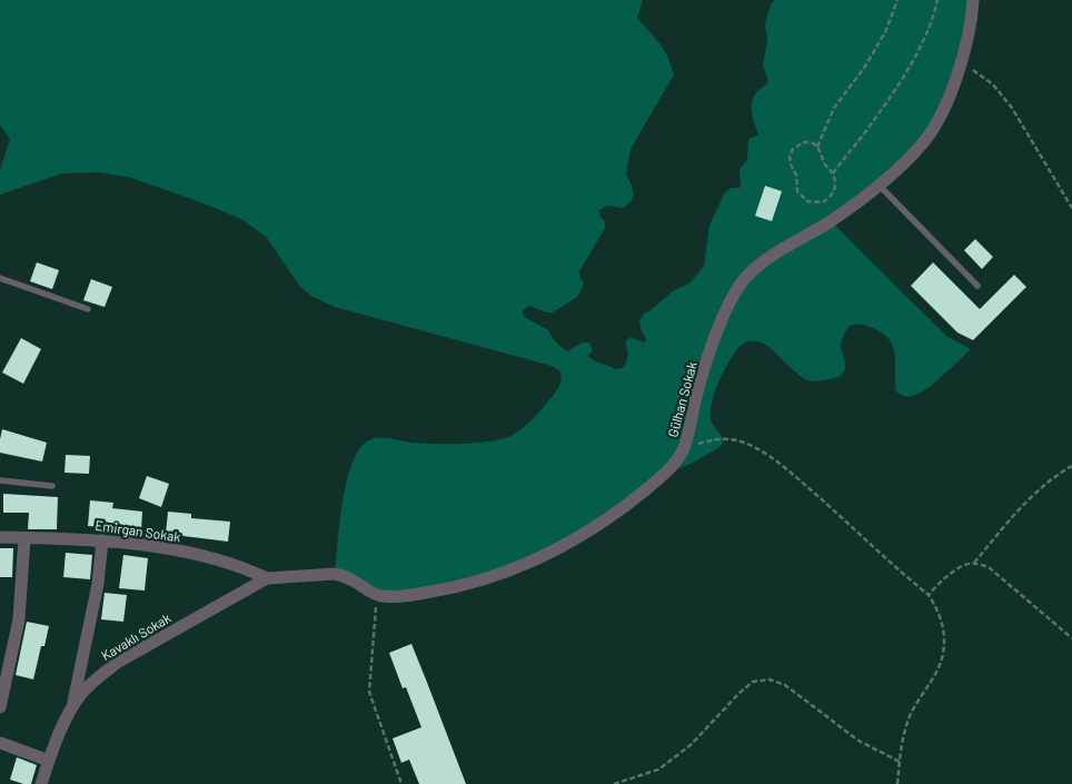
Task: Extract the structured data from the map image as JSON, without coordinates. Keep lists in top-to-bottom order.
{
  "streets": {
    "street": ["Gülhan Sokak", "Emirgan Sokak", "Kavaklı Sokak"]
  },
  "crossings": [
    ["Emirgan Sokak", "Kavaklı Sokak"]
  ]
}
